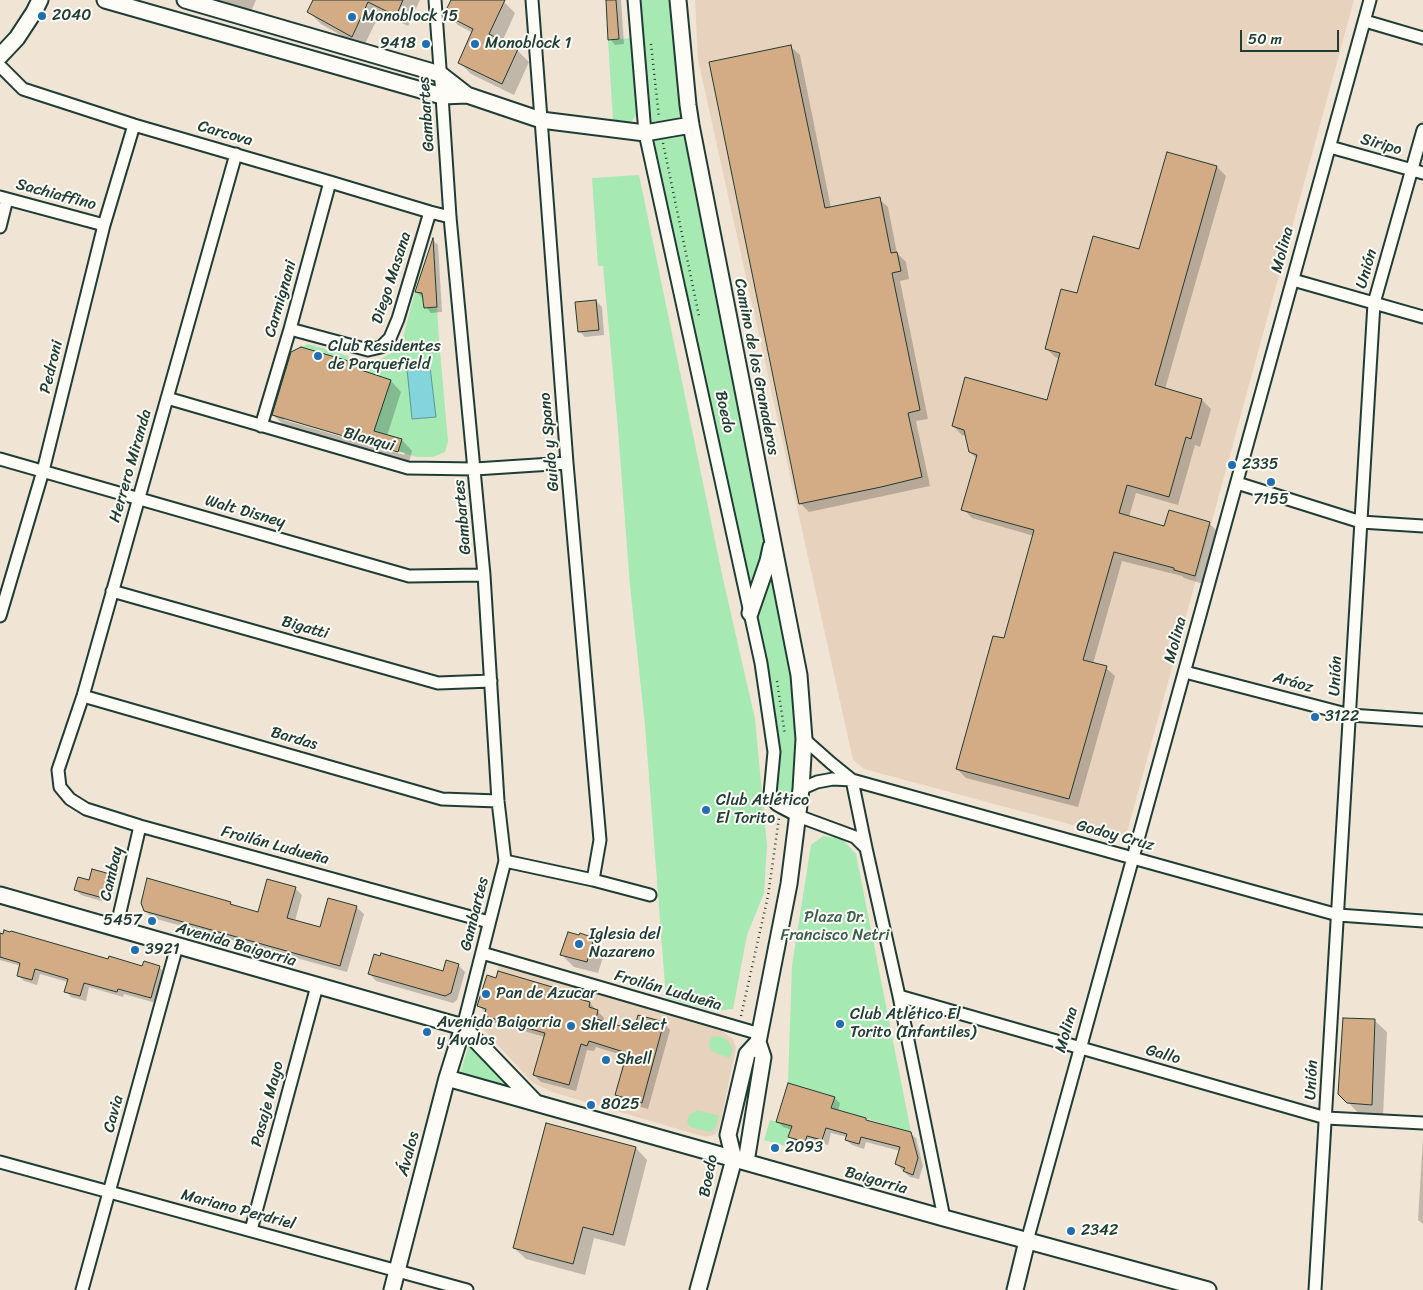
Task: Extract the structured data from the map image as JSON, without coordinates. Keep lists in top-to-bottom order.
{
  "streets": {
    "main road": [
      "Molina",
      "Camino de los Granaderos",
      "Boedo",
      "Avenida Baigorria",
      "Ávalos",
      "Baigorria"
    ],
    "street": [
      "Gambartes",
      "Carcova",
      "Siripo",
      "Sachiaffino",
      "Unión",
      "Diego Masana",
      "Carmignani",
      "Pedroni",
      "Blanqui",
      "Guido y Spano",
      "Herrero Miranda",
      "Walt Disney",
      "Bigatti",
      "Aráoz",
      "Bardas",
      "Godoy Cruz",
      "Froilán Ludueña",
      "Cambay",
      "Gallo",
      "Pasaje Mayo",
      "Cavia",
      "Mariano Perdriel"
    ]
  },
  "crossings": [
    ["Gambartes", "Carcova"],
    ["Gambartes", "Blanqui"],
    ["Gambartes", "Walt Disney"],
    ["Gambartes", "Bigatti"],
    ["Gambartes", "Bardas"],
    ["Gambartes", "Froilán Ludueña"],
    ["Gambartes", "Avenida Baigorria"],
    ["Gambartes", "Ávalos"],
    ["Carcova", "Diego Masana"],
    ["Carcova", "Carmignani"],
    ["Carcova", "Pedroni"],
    ["Carcova", "Herrero Miranda"],
    ["Siripo", "Molina"],
    ["Siripo", "Unión"],
    ["Sachiaffino", "Pedroni"],
    ["Molina", "Aráoz"],
    ["Molina", "Godoy Cruz"],
    ["Molina", "Gallo"],
    ["Molina", "Baigorria"],
    ["Unión", "Aráoz"],
    ["Unión", "Godoy Cruz"],
    ["Unión", "Gallo"],
    ["Diego Masana", "Carmignani"],
    ["Carmignani", "Blanqui"],
    ["Pedroni", "Walt Disney"],
    ["Camino de los Granaderos", "Boedo"],
    ["Camino de los Granaderos", "Godoy Cruz"],
    ["Boedo", "Godoy Cruz"],
    ["Boedo", "Froilán Ludueña"],
    ["Boedo", "Baigorria"],
    ["Blanqui", "Guido y Spano"],
    ["Blanqui", "Herrero Miranda"],
    ["Herrero Miranda", "Walt Disney"],
    ["Herrero Miranda", "Bigatti"],
    ["Herrero Miranda", "Bardas"],
    ["Herrero Miranda", "Froilán Ludueña"],
    ["Froilán Ludueña", "Cambay"],
    ["Cambay", "Avenida Baigorria"],
    ["Avenida Baigorria", "Pasaje Mayo"],
    ["Avenida Baigorria", "Cavia"],
    ["Avenida Baigorria", "Ávalos"],
    ["Pasaje Mayo", "Mariano Perdriel"],
    ["Cavia", "Mariano Perdriel"],
    ["Ávalos", "Baigorria"],
    ["Ávalos", "Mariano Perdriel"]
  ],
  "parks": ["Plaza Dr. Francisco Netri"],
  "places": [
    "2040",
    "Monoblock 15",
    "9418",
    "Monoblock 1",
    "Club Residentes de Parquefield",
    "2335",
    "7155",
    "3122",
    "Club Atlético El Torito",
    "5457",
    "Iglesia del Nazareno",
    "3921",
    "Pan de Azucar",
    "Club Atlético El Torito (Infantiles)",
    "Shell Select",
    "Avenida Baigorria y Ávalos",
    "Shell",
    "8025",
    "2093",
    "2342"
  ],
  "scale_bar": "50 m"
}
